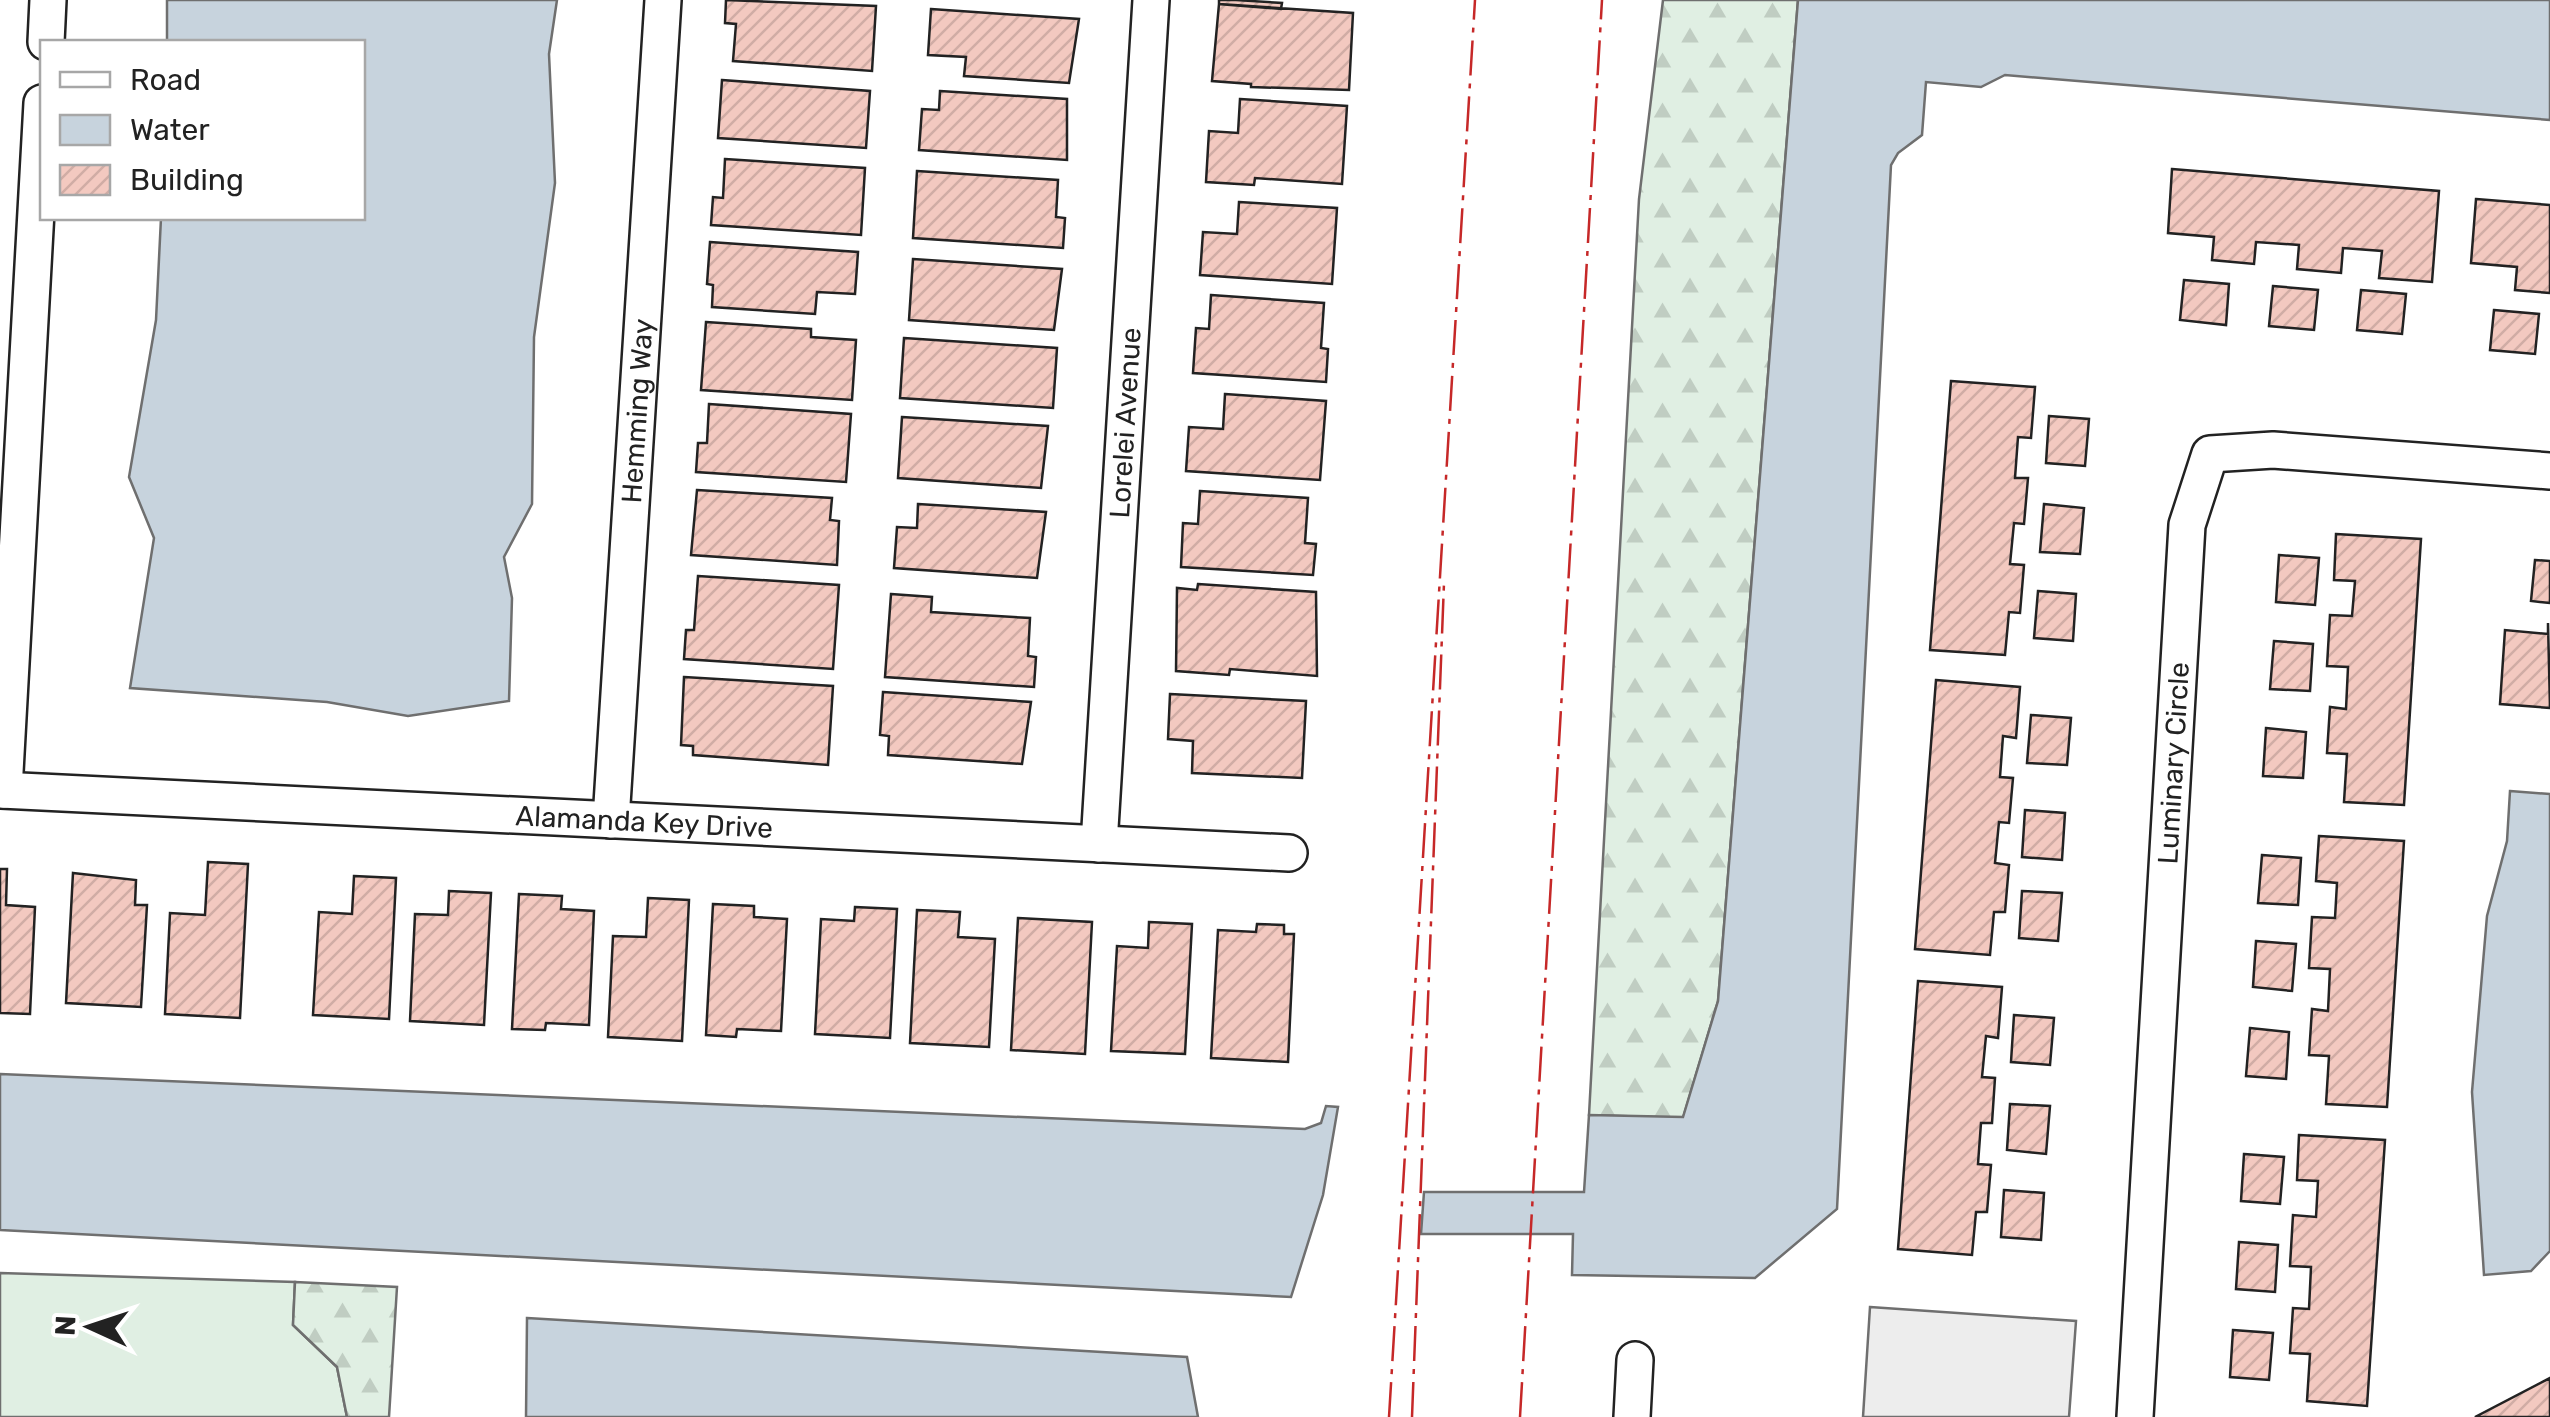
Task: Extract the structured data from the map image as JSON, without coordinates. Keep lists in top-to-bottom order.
{
  "streets": {
    "street": [
      "Hemming Way",
      "Lorelei Avenue",
      "Luminary Circle",
      "Alamanda Key Drive"
    ]
  },
  "crossings": [
    ["Hemming Way", "Alamanda Key Drive"],
    ["Lorelei Avenue", "Alamanda Key Drive"]
  ],
  "legend": ["Road", "Water", "Building"],
  "north": "left"
}
